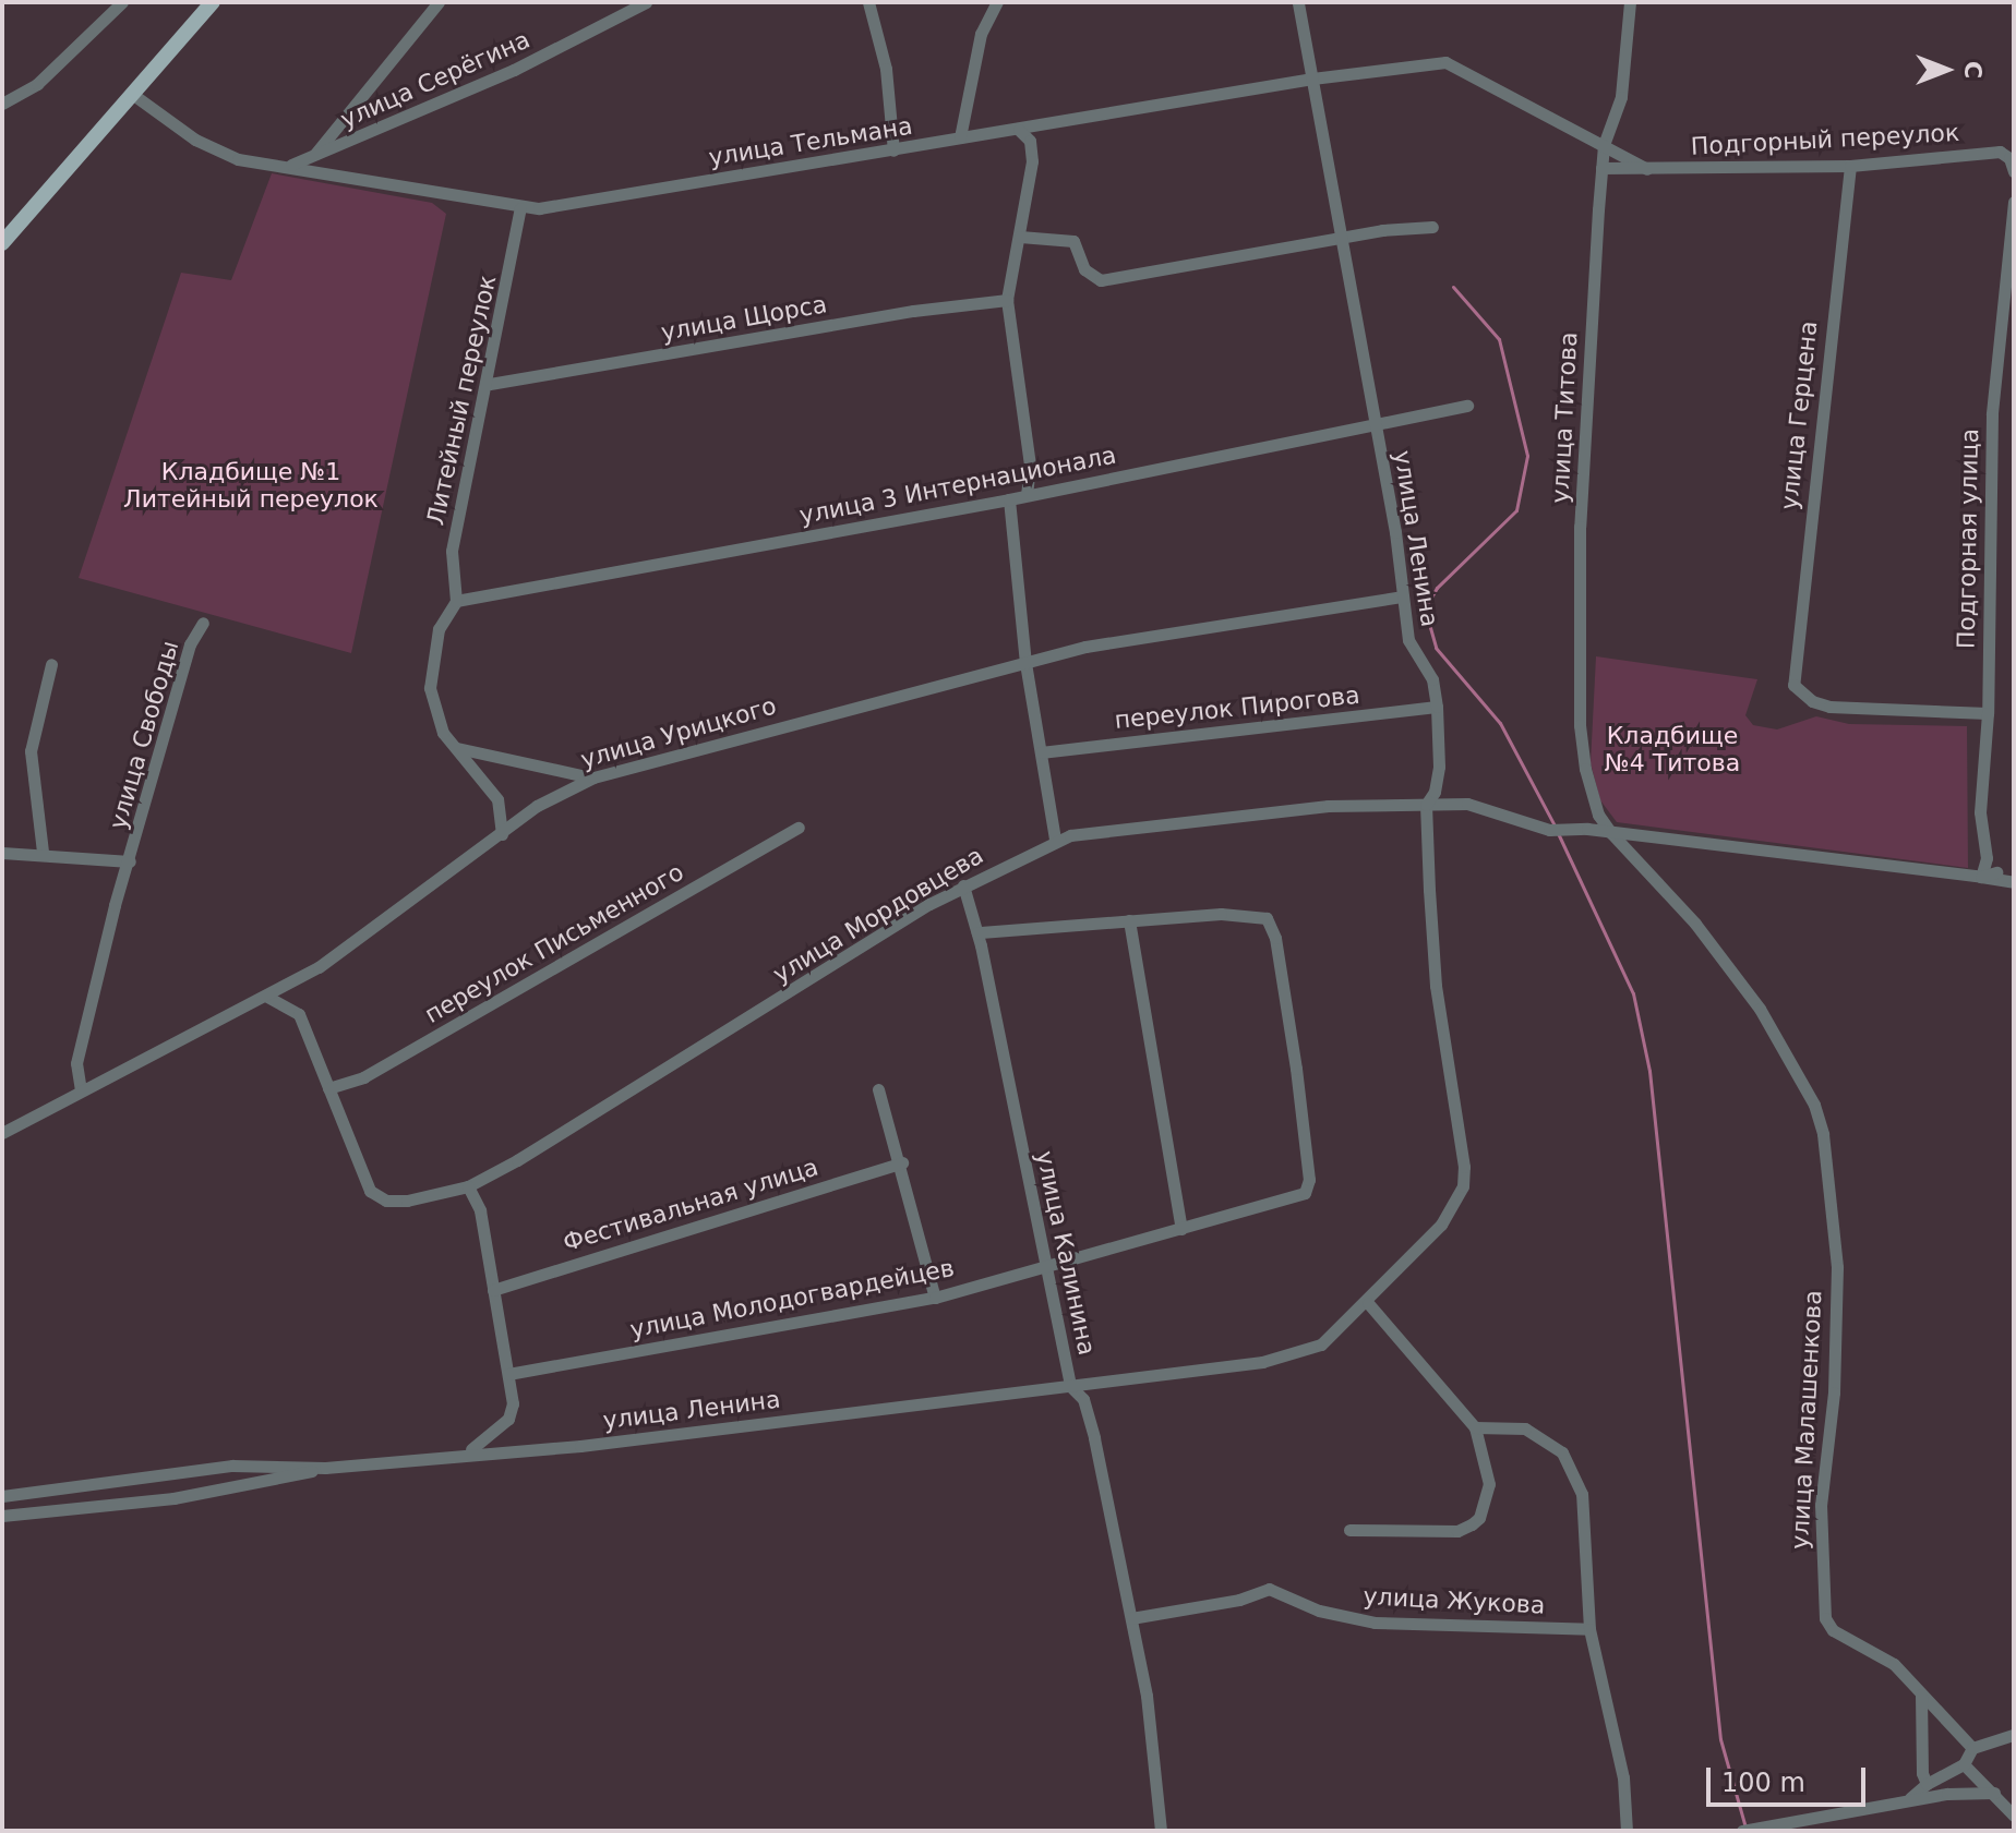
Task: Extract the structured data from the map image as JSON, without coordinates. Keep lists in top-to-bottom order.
{
  "streets": {
    "street": [
      "улица Серёгина",
      "Подгорный переулок",
      "улица Тельмана",
      "улица Щорса",
      "Литейный переулок",
      "улица Герцена",
      "улица Титова",
      "улица 3 Интернационала",
      "улица Ленина",
      "Подгорная улица",
      "переулок Пирогова",
      "улица Урицкого",
      "улица Свободы",
      "улица Мордовцева",
      "переулок Письменного",
      "Фестивальная улица",
      "улица Калинина",
      "улица Молодогвардейцев",
      "улица Малашенкова",
      "улица Жукова"
    ]
  },
  "crossings": [
    ["улица Серёгина", "улица Тельмана"],
    ["Подгорный переулок", "улица Тельмана"],
    ["Подгорный переулок", "улица Герцена"],
    ["Подгорный переулок", "улица Титова"],
    ["улица Тельмана", "Литейный переулок"],
    ["улица Тельмана", "улица Титова"],
    ["улица Тельмана", "улица Ленина"],
    ["улица Щорса", "Литейный переулок"],
    ["Литейный переулок", "улица 3 Интернационала"],
    ["улица Герцена", "Подгорная улица"],
    ["улица Титова", "улица Мордовцева"],
    ["улица Титова", "улица Малашенкова"],
    ["улица 3 Интернационала", "улица Ленина"],
    ["улица Ленина", "переулок Пирогова"],
    ["улица Ленина", "улица Урицкого"],
    ["улица Ленина", "улица Мордовцева"],
    ["улица Ленина", "улица Калинина"],
    ["улица Урицкого", "улица Свободы"],
    ["улица Мордовцева", "переулок Письменного"],
    ["улица Мордовцева", "улица Калинина"],
    ["улица Мордовцева", "улица Малашенкова"],
    ["улица Калинина", "улица Молодогвардейцев"],
    ["улица Калинина", "улица Жукова"]
  ],
  "parks": ["Кладбище №1 Литейный переулок", "Кладбище №4 Титова"],
  "scale_bar": "100 m",
  "north": "right"
}
